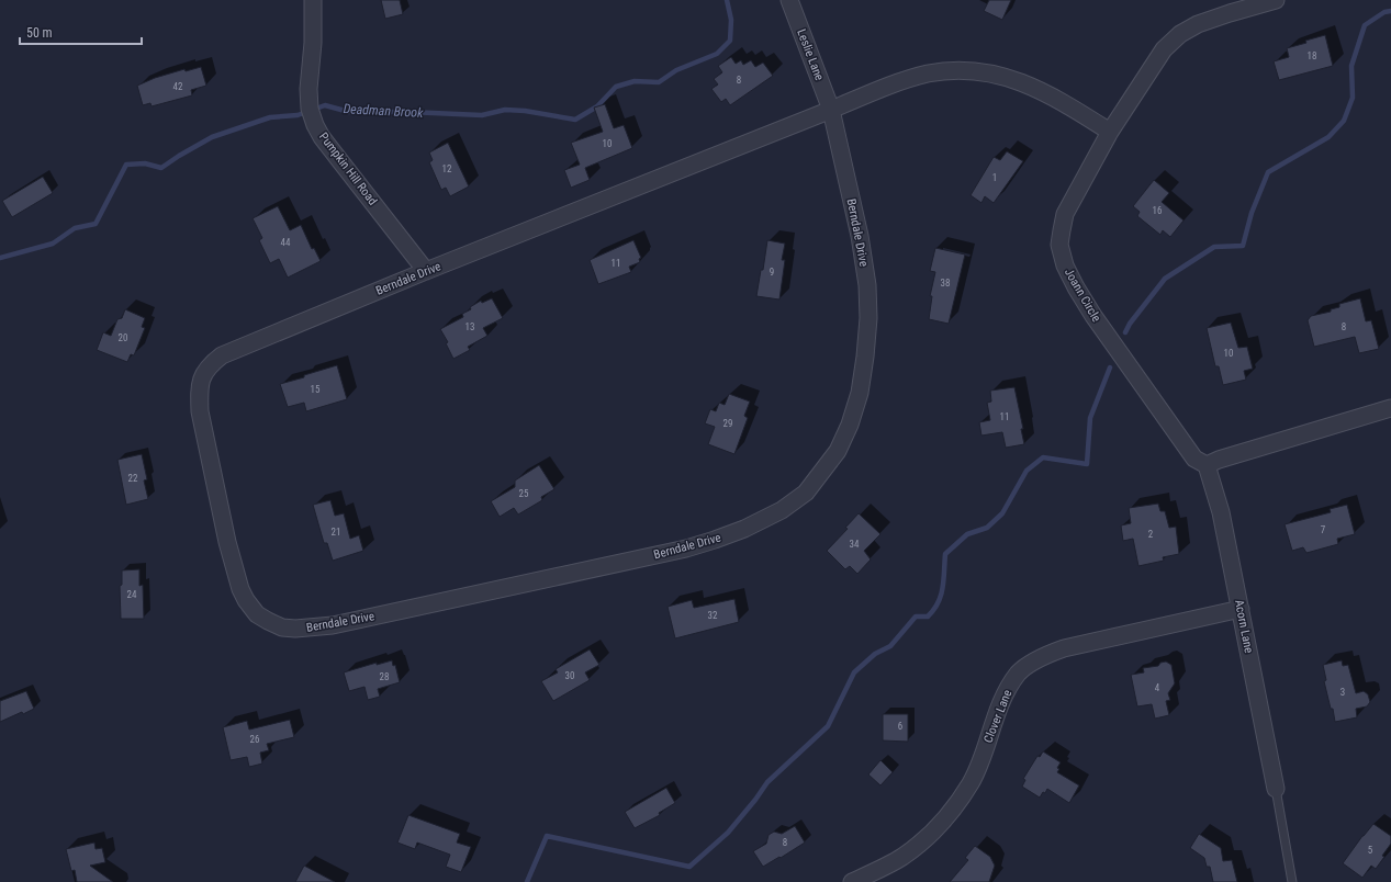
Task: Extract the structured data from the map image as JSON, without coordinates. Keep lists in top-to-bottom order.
{
  "streets": {
    "street": [
      "Leslie Lane",
      "Pumpkin Hill Road",
      "Berndale Drive",
      "Joann Circle",
      "Acorn Lane",
      "Clover Lane"
    ]
  },
  "crossings": [
    ["Leslie Lane", "Berndale Drive"],
    ["Pumpkin Hill Road", "Berndale Drive"],
    ["Berndale Drive", "Joann Circle"],
    ["Joann Circle", "Acorn Lane"],
    ["Acorn Lane", "Clover Lane"]
  ],
  "water": ["Deadman Brook"],
  "house_numbers": [
    "18",
    "8",
    "42",
    "10",
    "12",
    "1",
    "16",
    "44",
    "11",
    "9",
    "38",
    "13",
    "8",
    "20",
    "10",
    "15",
    "11",
    "29",
    "22",
    "25",
    "7",
    "21",
    "2",
    "34",
    "24",
    "32",
    "30",
    "28",
    "4",
    "3",
    "6",
    "26",
    "8",
    "5"
  ],
  "scale_bar": "50 m"
}
